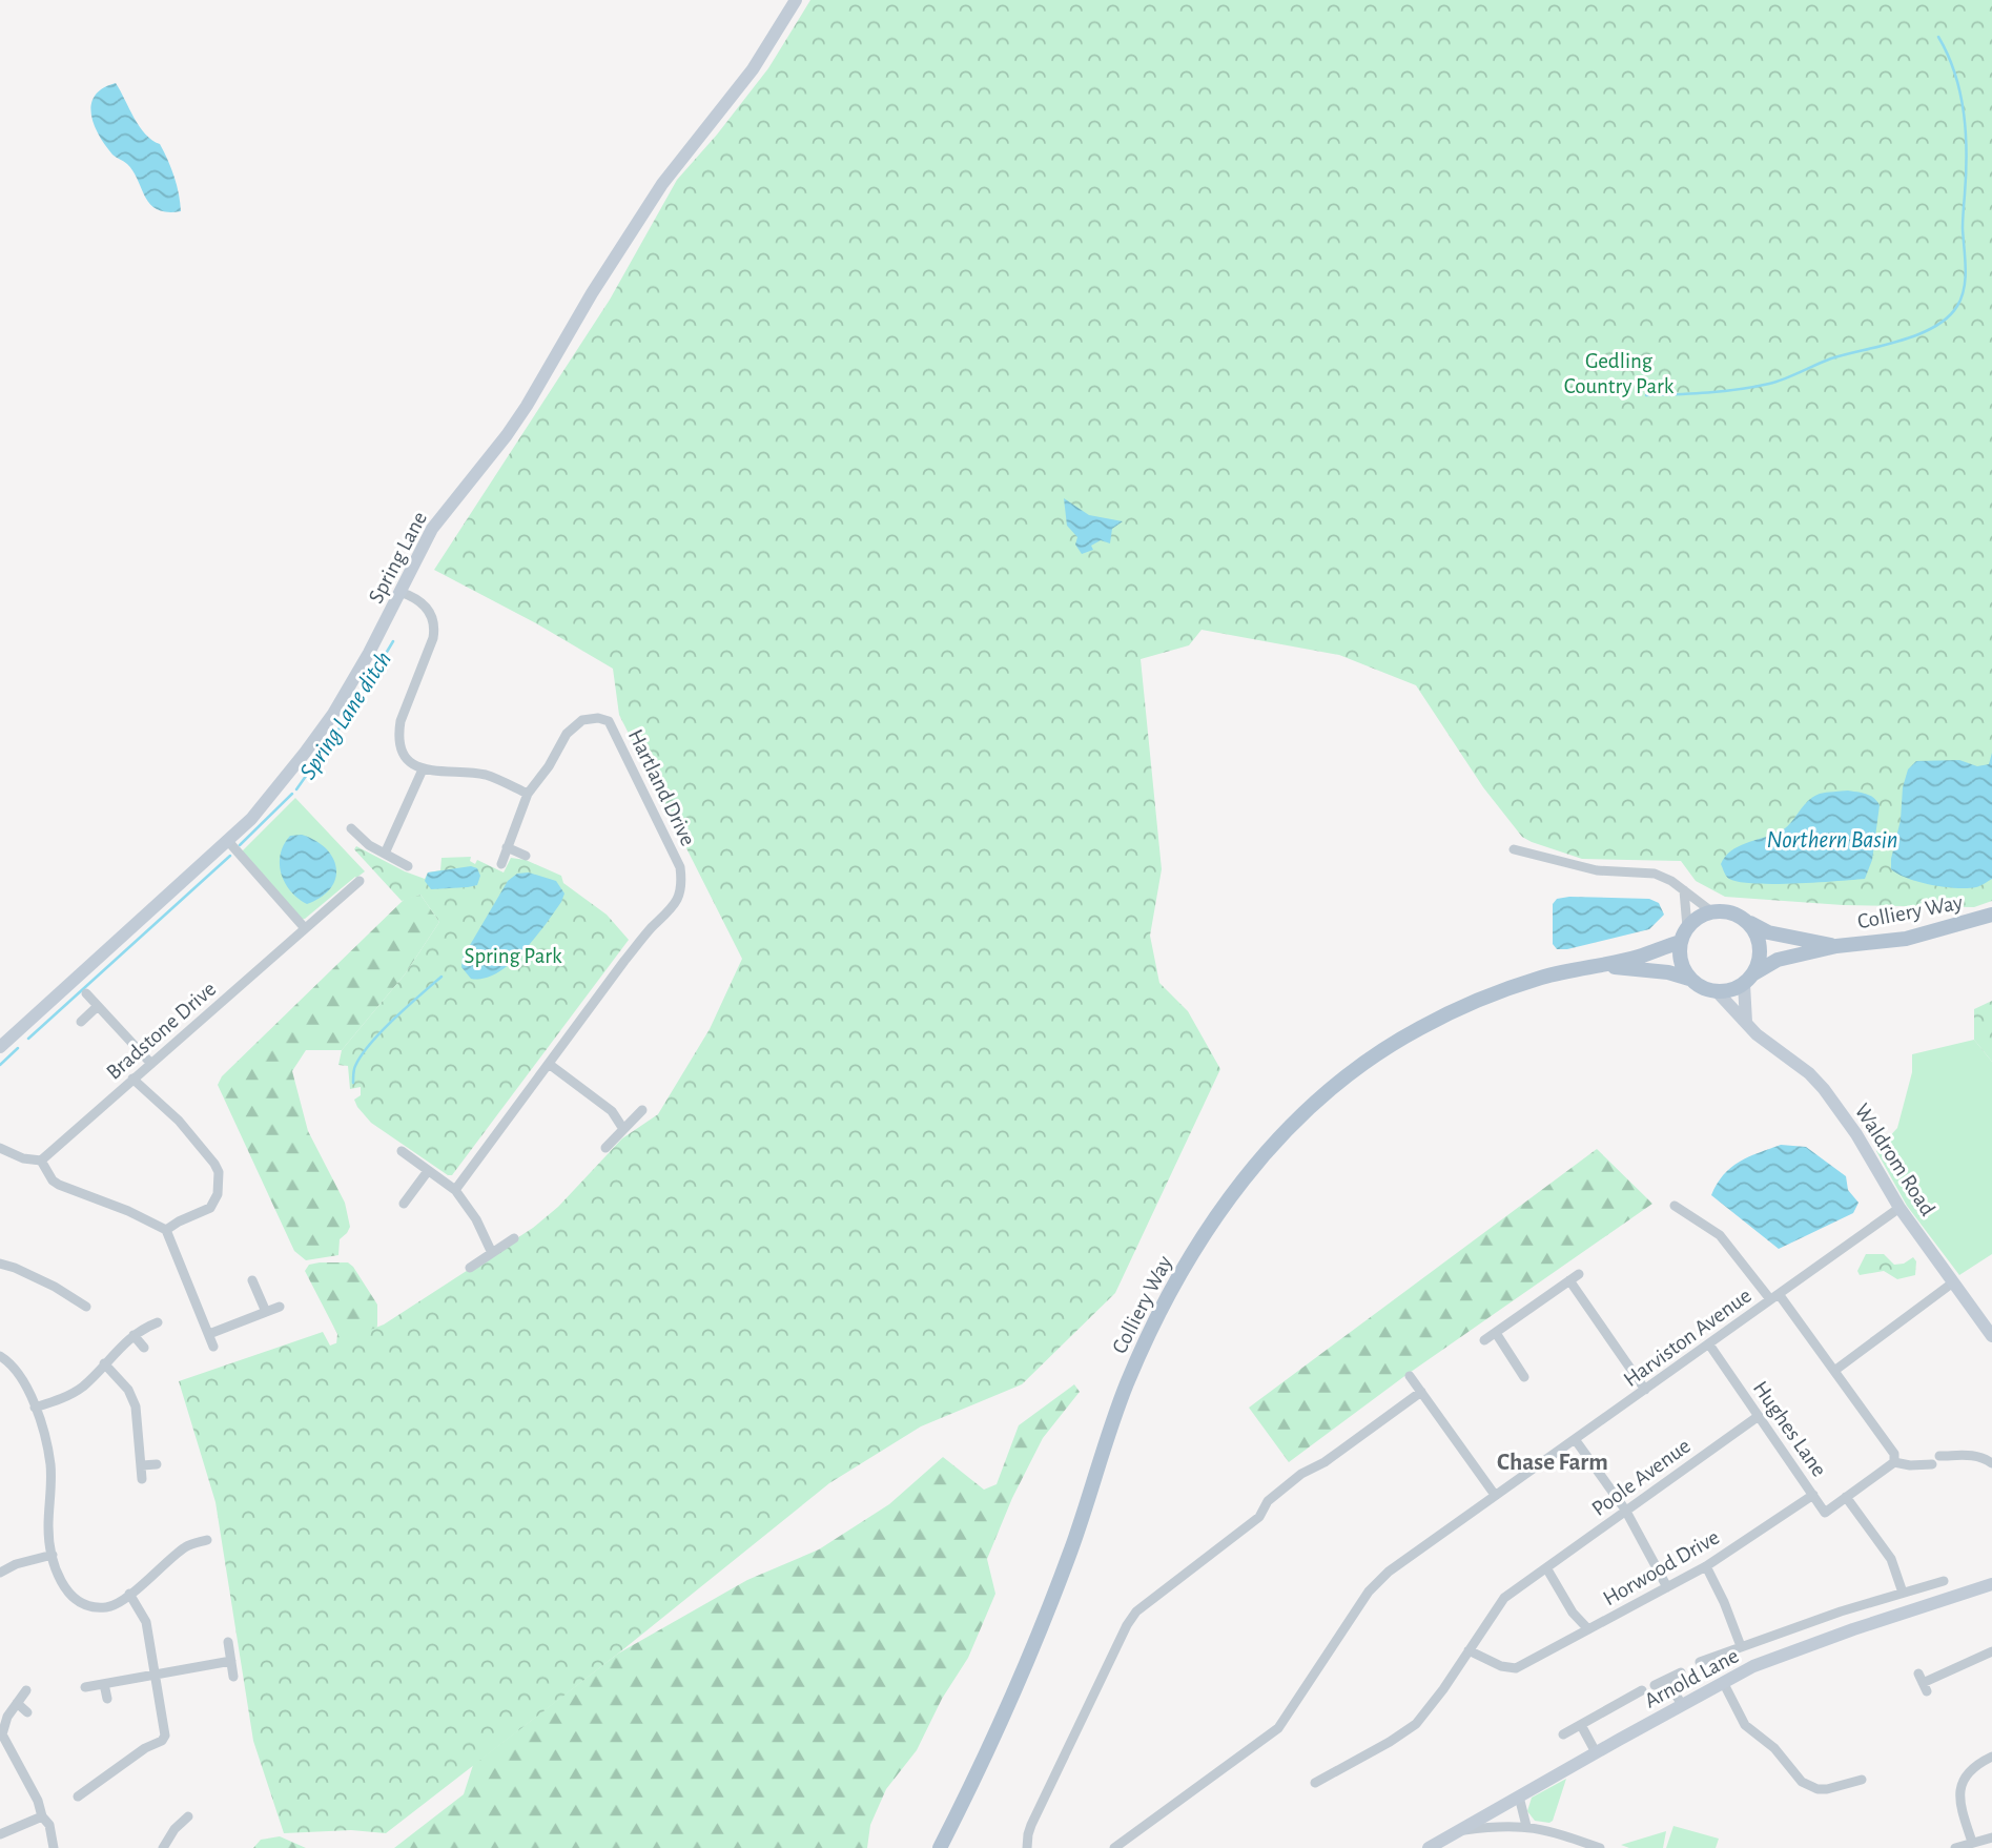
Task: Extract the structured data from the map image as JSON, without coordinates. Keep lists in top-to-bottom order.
{
  "streets": {
    "main road": ["Colliery Way"],
    "street": [
      "Spring Lane",
      "Hartland Drive",
      "Bradstone Drive",
      "Waldrom Road",
      "Harviston Avenue",
      "Hughes Lane",
      "Poole Avenue",
      "Horwood Drive",
      "Arnold Lane"
    ]
  },
  "crossings": [
    ["Colliery Way", "Waldrom Road"],
    ["Waldrom Road", "Harviston Avenue"],
    ["Harviston Avenue", "Hughes Lane"],
    ["Hughes Lane", "Poole Avenue"],
    ["Hughes Lane", "Horwood Drive"],
    ["Poole Avenue", "Horwood Drive"]
  ],
  "districts": ["Chase Farm"],
  "water": ["Spring Lane ditch", "Northern Basin"],
  "parks": ["Gedling Country Park", "Spring Park"]
}
